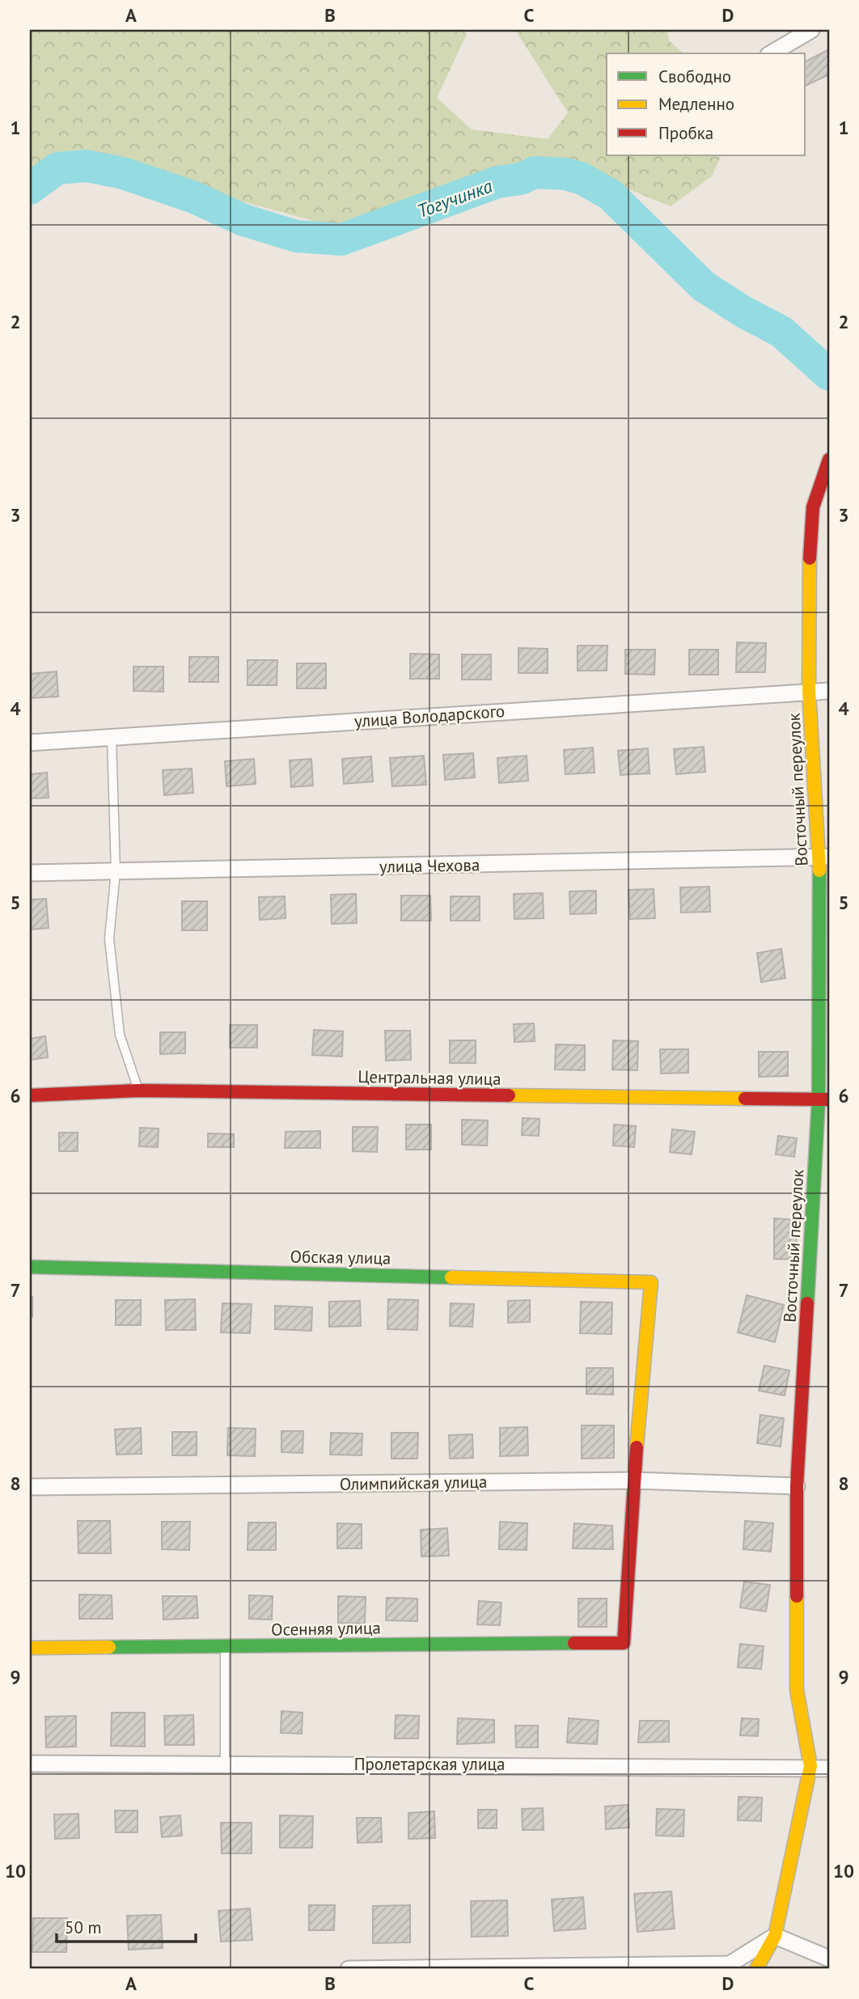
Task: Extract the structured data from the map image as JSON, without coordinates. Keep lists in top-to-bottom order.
{
  "streets": {
    "street": [
      "улица Володарского",
      "Восточный переулок",
      "улица Чехова",
      "Центральная улица",
      "Обская улица",
      "Олимпийская улица",
      "Осенняя улица",
      "Пролетарская улица"
    ]
  },
  "crossings": [
    ["улица Володарского", "Восточный переулок"],
    ["Восточный переулок", "улица Чехова"],
    ["Восточный переулок", "Центральная улица"],
    ["Восточный переулок", "Олимпийская улица"],
    ["Восточный переулок", "Пролетарская улица"],
    ["Обская улица", "Олимпийская улица"],
    ["Обская улица", "Осенняя улица"],
    ["Олимпийская улица", "Осенняя улица"]
  ],
  "water": ["Тогучинка"],
  "legend": ["Свободно", "Медленно", "Пробка"],
  "scale_bar": "50 m",
  "grid": {
    "columns": [
      "A",
      "B",
      "C",
      "D"
    ],
    "rows": [
      "1",
      "2",
      "3",
      "4",
      "5",
      "6",
      "7",
      "8",
      "9",
      "10"
    ]
  }
}
